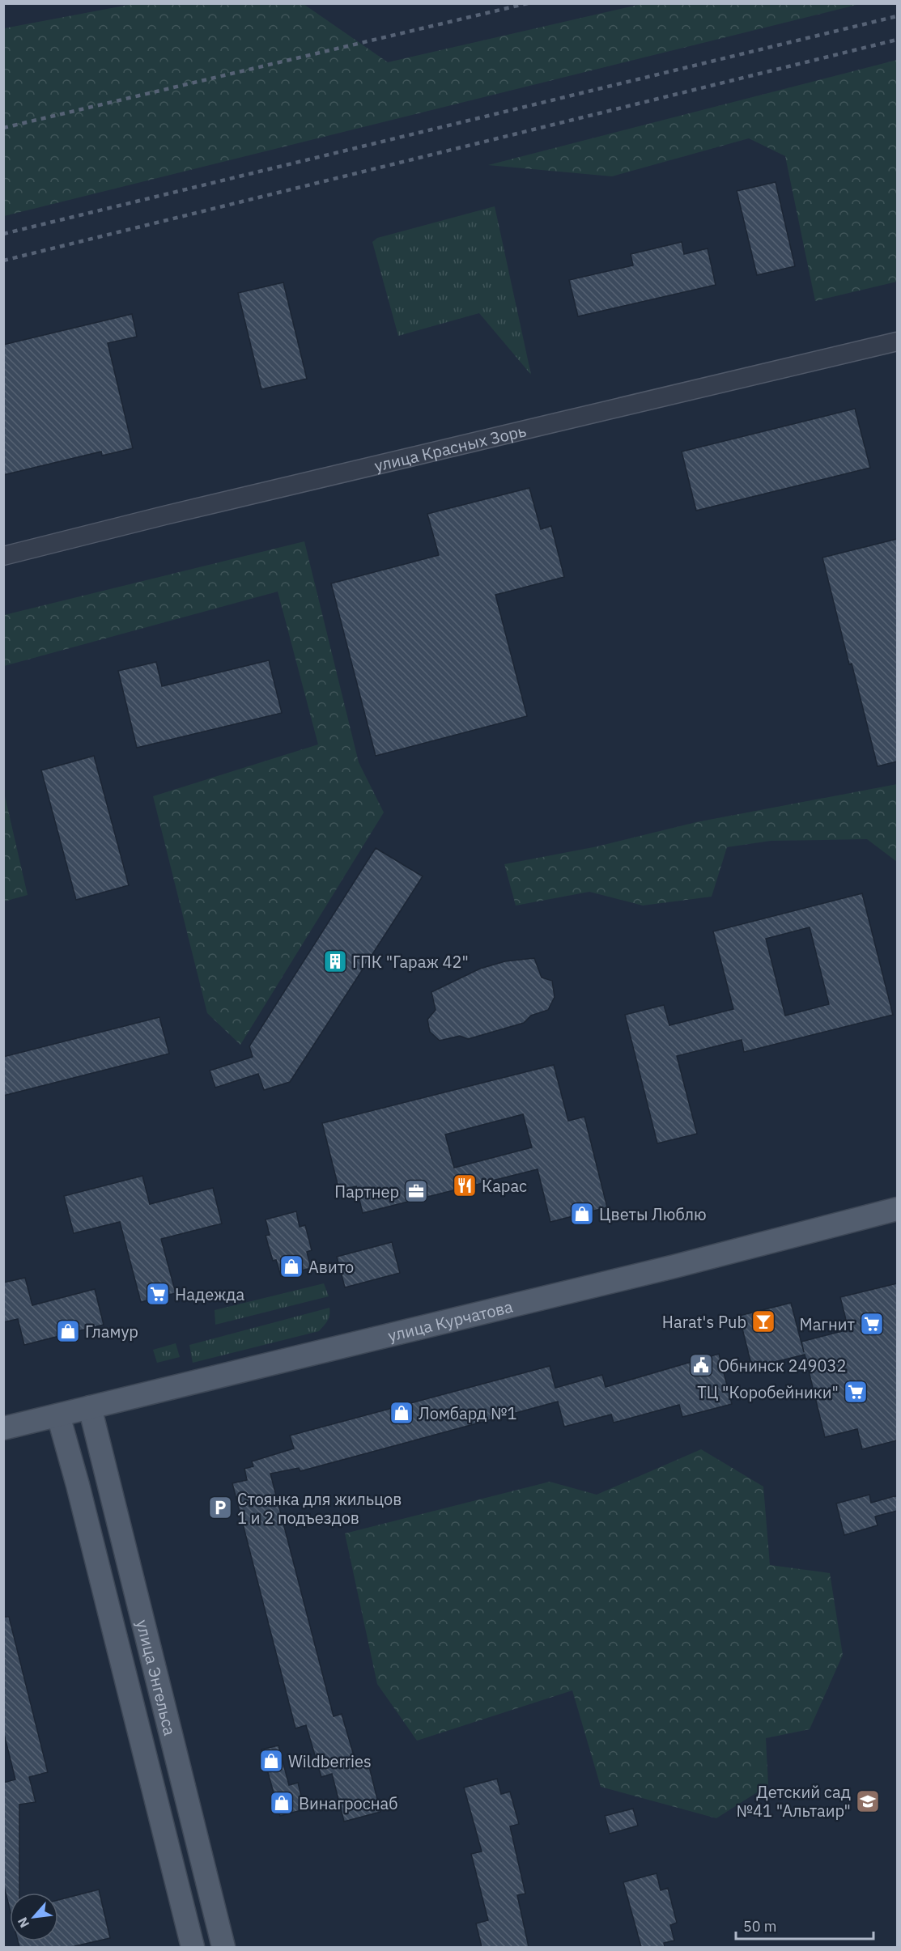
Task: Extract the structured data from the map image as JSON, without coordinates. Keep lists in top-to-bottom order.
{
  "streets": {
    "main road": ["улица Курчатова", "улица Энгельса"],
    "street": ["улица Красных Зорь"]
  },
  "crossings": [
    ["улица Курчатова", "улица Энгельса"]
  ],
  "places": {
    "building": ["ГПК \"Гараж 42\""],
    "restaurant": ["Карас"],
    "office": ["Партнер"],
    "shop": [
      "Цветы Люблю",
      "Авито",
      "Гламур",
      "Ломбард №1",
      "Wildberries",
      "Винагроснаб"
    ],
    "supermarket": ["Надежда", "Магнит", "ТЦ \"Коробейники\""],
    "bar": ["Harat's Pub"],
    "public building": ["Обнинск 249032"],
    "parking": ["Стоянка для жильцов 1 и 2 подъездов"],
    "school or university": ["Детский сад №41 \"Альтаир\""]
  },
  "scale_bar": "50 m",
  "north": "bottom left"
}
